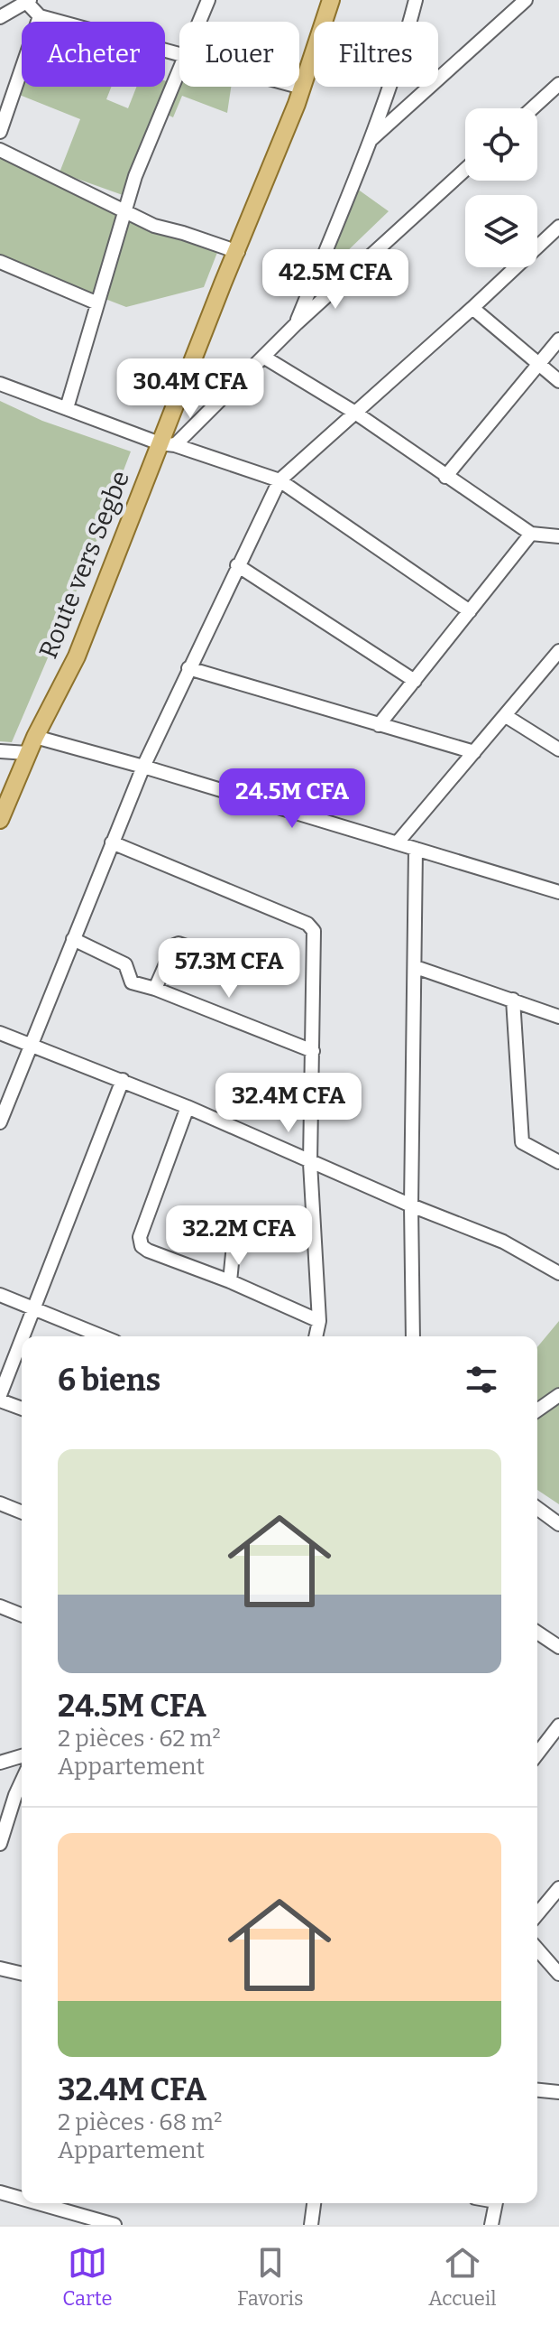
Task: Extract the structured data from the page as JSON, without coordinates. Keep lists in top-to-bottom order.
{
  "streets": {
    "main road": ["Route vers Segbe"]
  },
  "page": {
    "chip": ["Acheter", "Louer", "Filtres"],
    "price": [
      "42.5M CFA",
      "30.4M CFA",
      "24.5M CFA",
      "57.3M CFA",
      "32.4M CFA",
      "32.2M CFA"
    ],
    "heading": "6 biens",
    "list": [
      {
        "name": "24.5M CFA",
        "note": "2 pièces · 62 m² · Appartement"
      },
      {
        "name": "32.4M CFA",
        "note": "2 pièces · 68 m² · Appartement"
      }
    ],
    "tabs": ["Carte", "Favoris", "Accueil"]
  }
}
